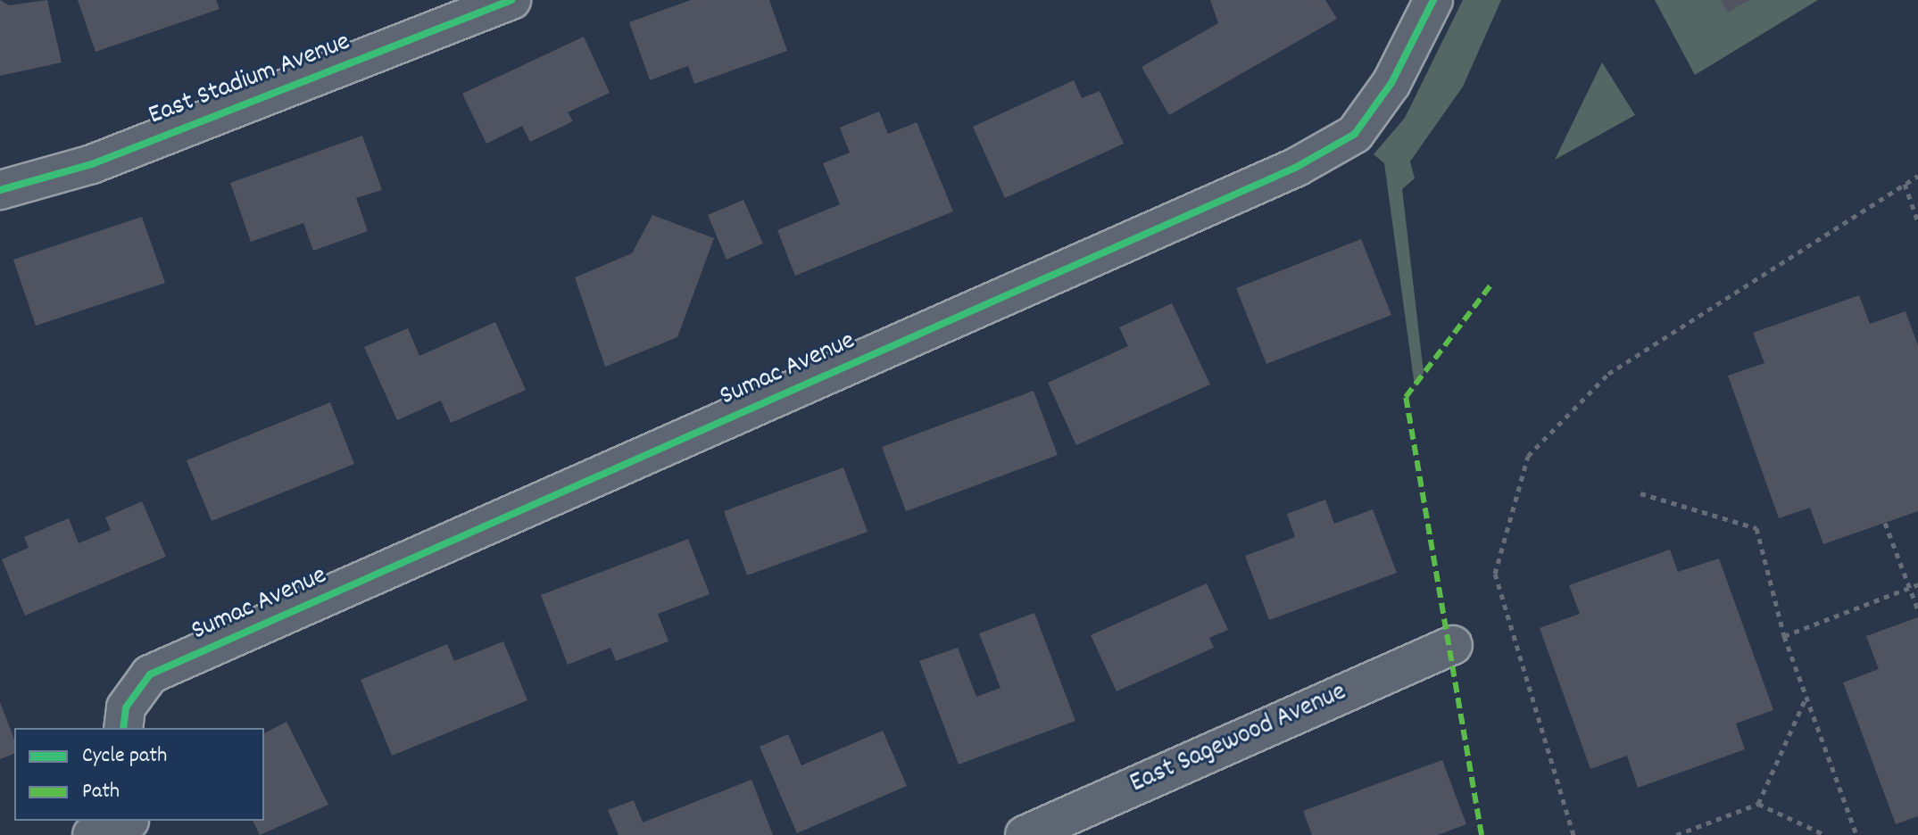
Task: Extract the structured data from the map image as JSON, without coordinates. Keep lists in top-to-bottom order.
{
  "streets": {
    "street": ["East Stadium Avenue", "Sumac Avenue", "East Sagewood Avenue"]
  },
  "legend": ["Cycle path", "Path"]
}
